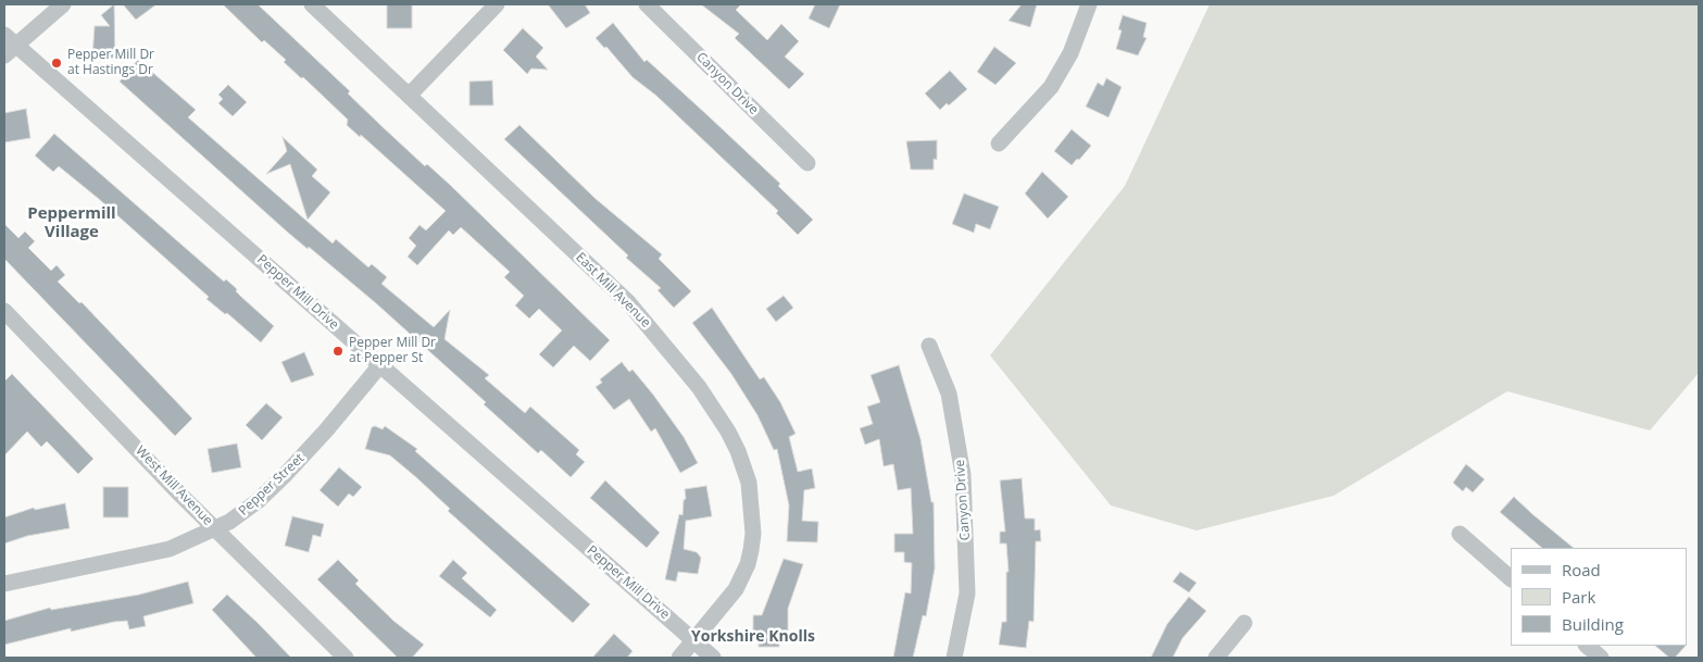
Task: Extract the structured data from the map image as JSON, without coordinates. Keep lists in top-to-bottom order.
{
  "streets": {
    "street": [
      "Canyon Drive",
      "East Mill Avenue",
      "Pepper Mill Drive",
      "Pepper Street",
      "West Mill Avenue"
    ]
  },
  "crossings": [
    ["East Mill Avenue", "Pepper Mill Drive"],
    ["Pepper Mill Drive", "Pepper Street"],
    ["Pepper Street", "West Mill Avenue"]
  ],
  "districts": ["Peppermill Village", "Yorkshire Knolls"],
  "places": ["Pepper Mill Dr at Hastings Dr", "Pepper Mill Dr at Pepper St"],
  "legend": ["Road", "Park", "Building"]
}
